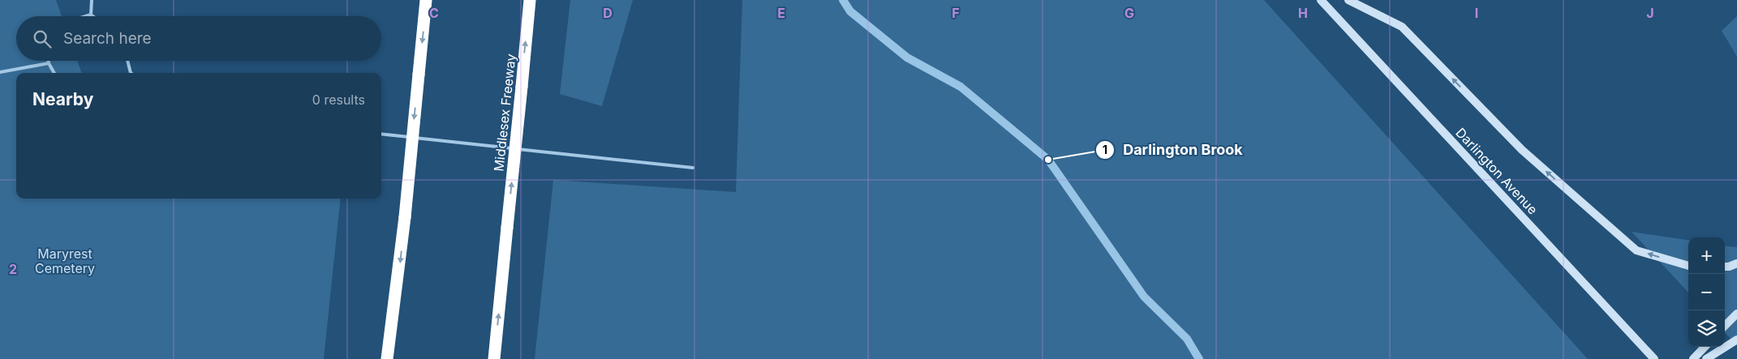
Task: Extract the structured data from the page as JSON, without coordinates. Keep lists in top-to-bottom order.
{
  "streets": {
    "highway": ["Middlesex Freeway"],
    "main road": ["Darlington Avenue"]
  },
  "parks": ["Maryrest Cemetery"],
  "places": ["Darlington Brook"],
  "page": {
    "search": "Search here",
    "heading": ["Nearby", "0 results"],
    "map_buttons": ["+", "−"]
  },
  "grid": {
    "columns": [
      "C",
      "D",
      "E",
      "F",
      "G",
      "H",
      "I",
      "J"
    ],
    "rows": ["2"]
  }
}
